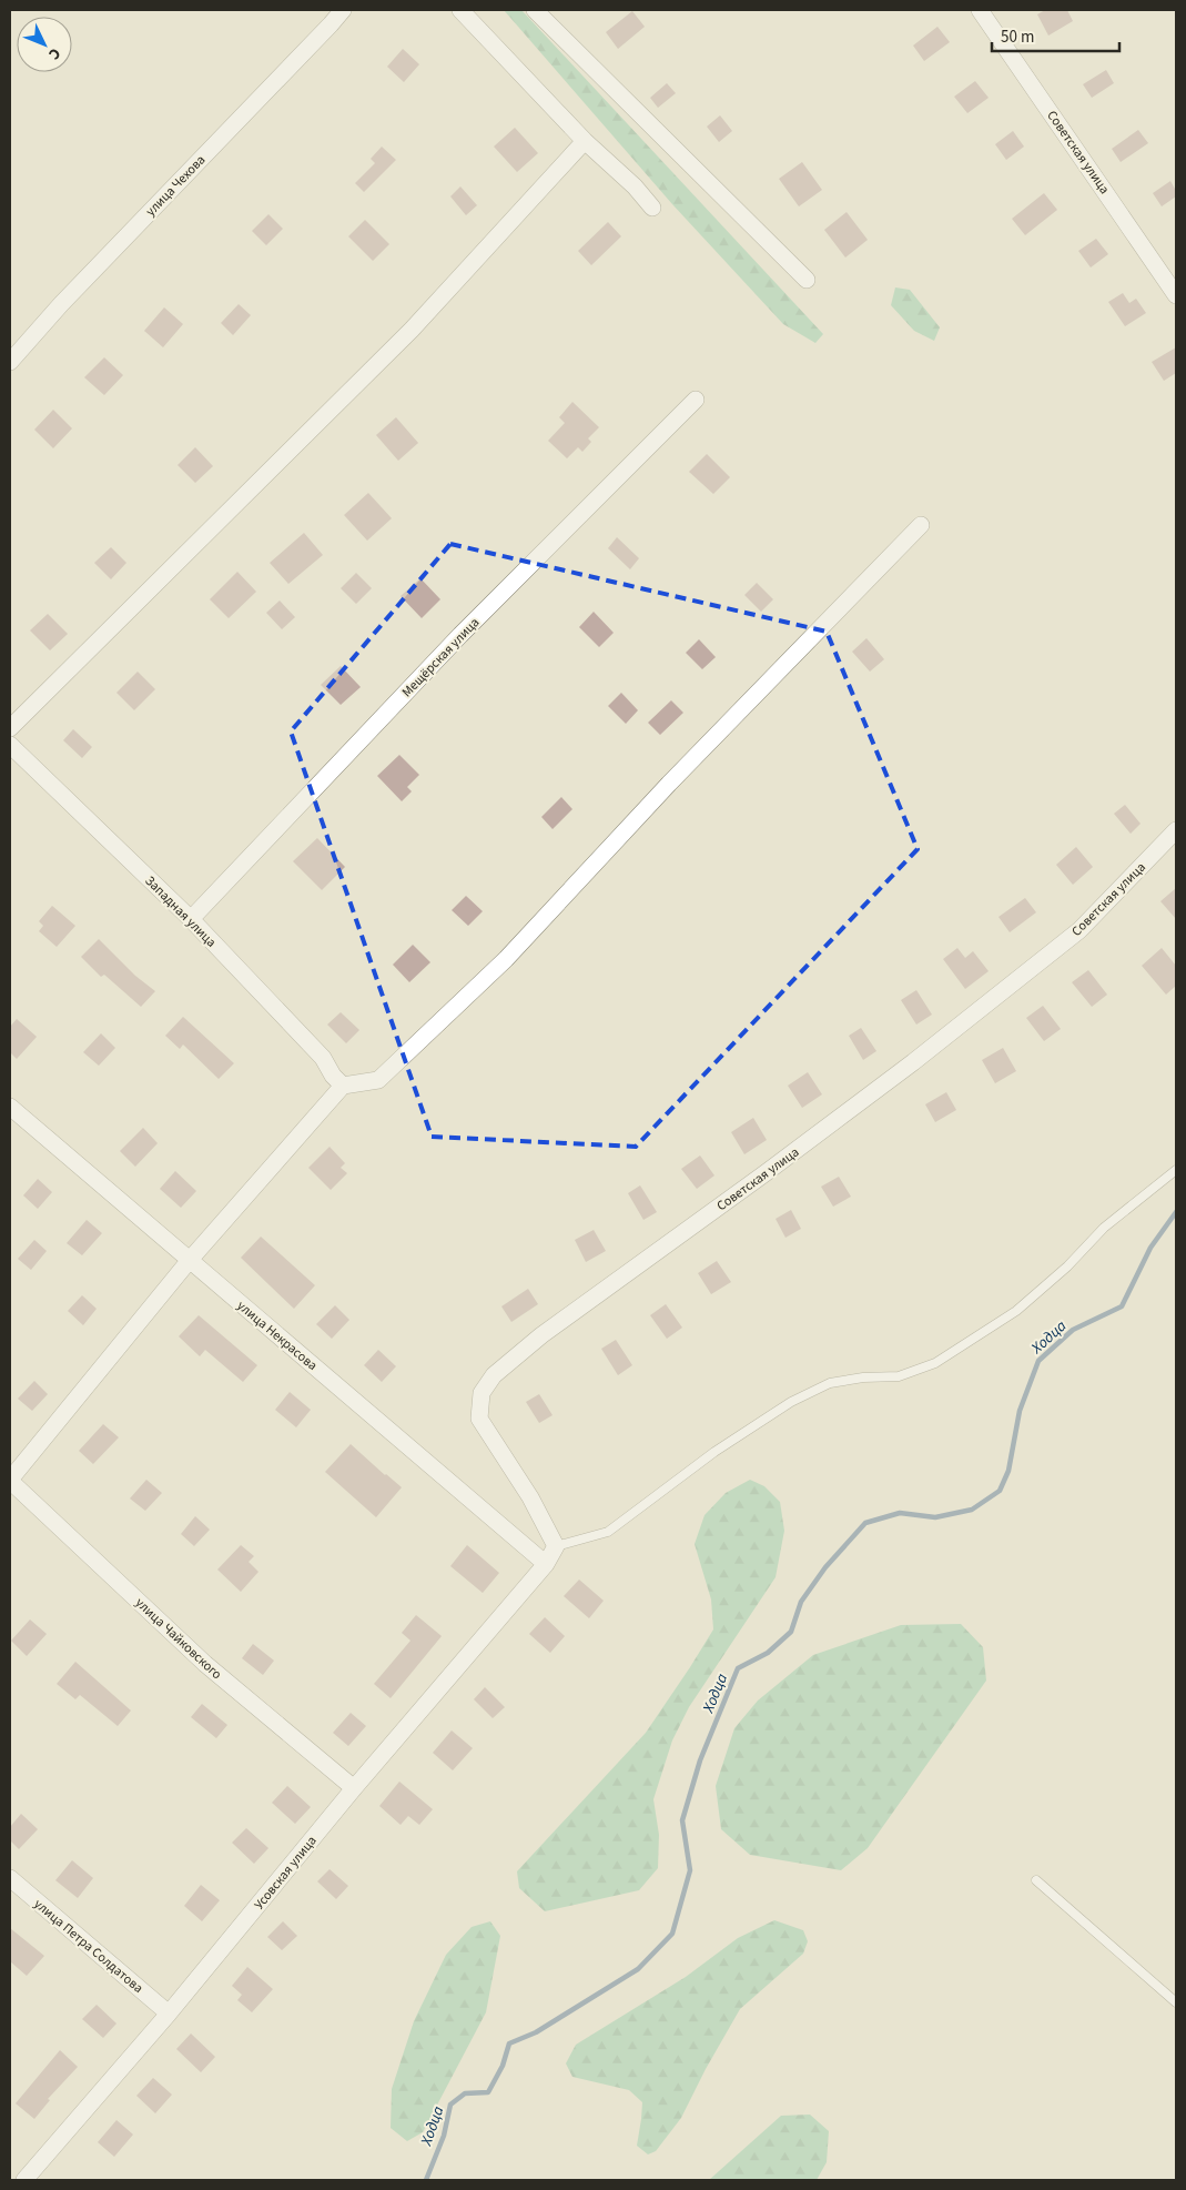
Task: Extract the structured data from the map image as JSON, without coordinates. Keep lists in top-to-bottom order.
{
  "streets": {
    "street": [
      "Советская улица",
      "улица Чехова",
      "Мещёрская улица",
      "Западная улица",
      "улица Некрасова",
      "улица Чайковского",
      "Усовская улица",
      "улица Петра Солдатова"
    ]
  },
  "crossings": [
    ["Мещёрская улица", "Западная улица"],
    ["улица Некрасова", "Усовская улица"],
    ["улица Чайковского", "Усовская улица"],
    ["Усовская улица", "улица Петра Солдатова"]
  ],
  "water": ["Ходца"],
  "scale_bar": "50 m",
  "north": "bottom right"
}
